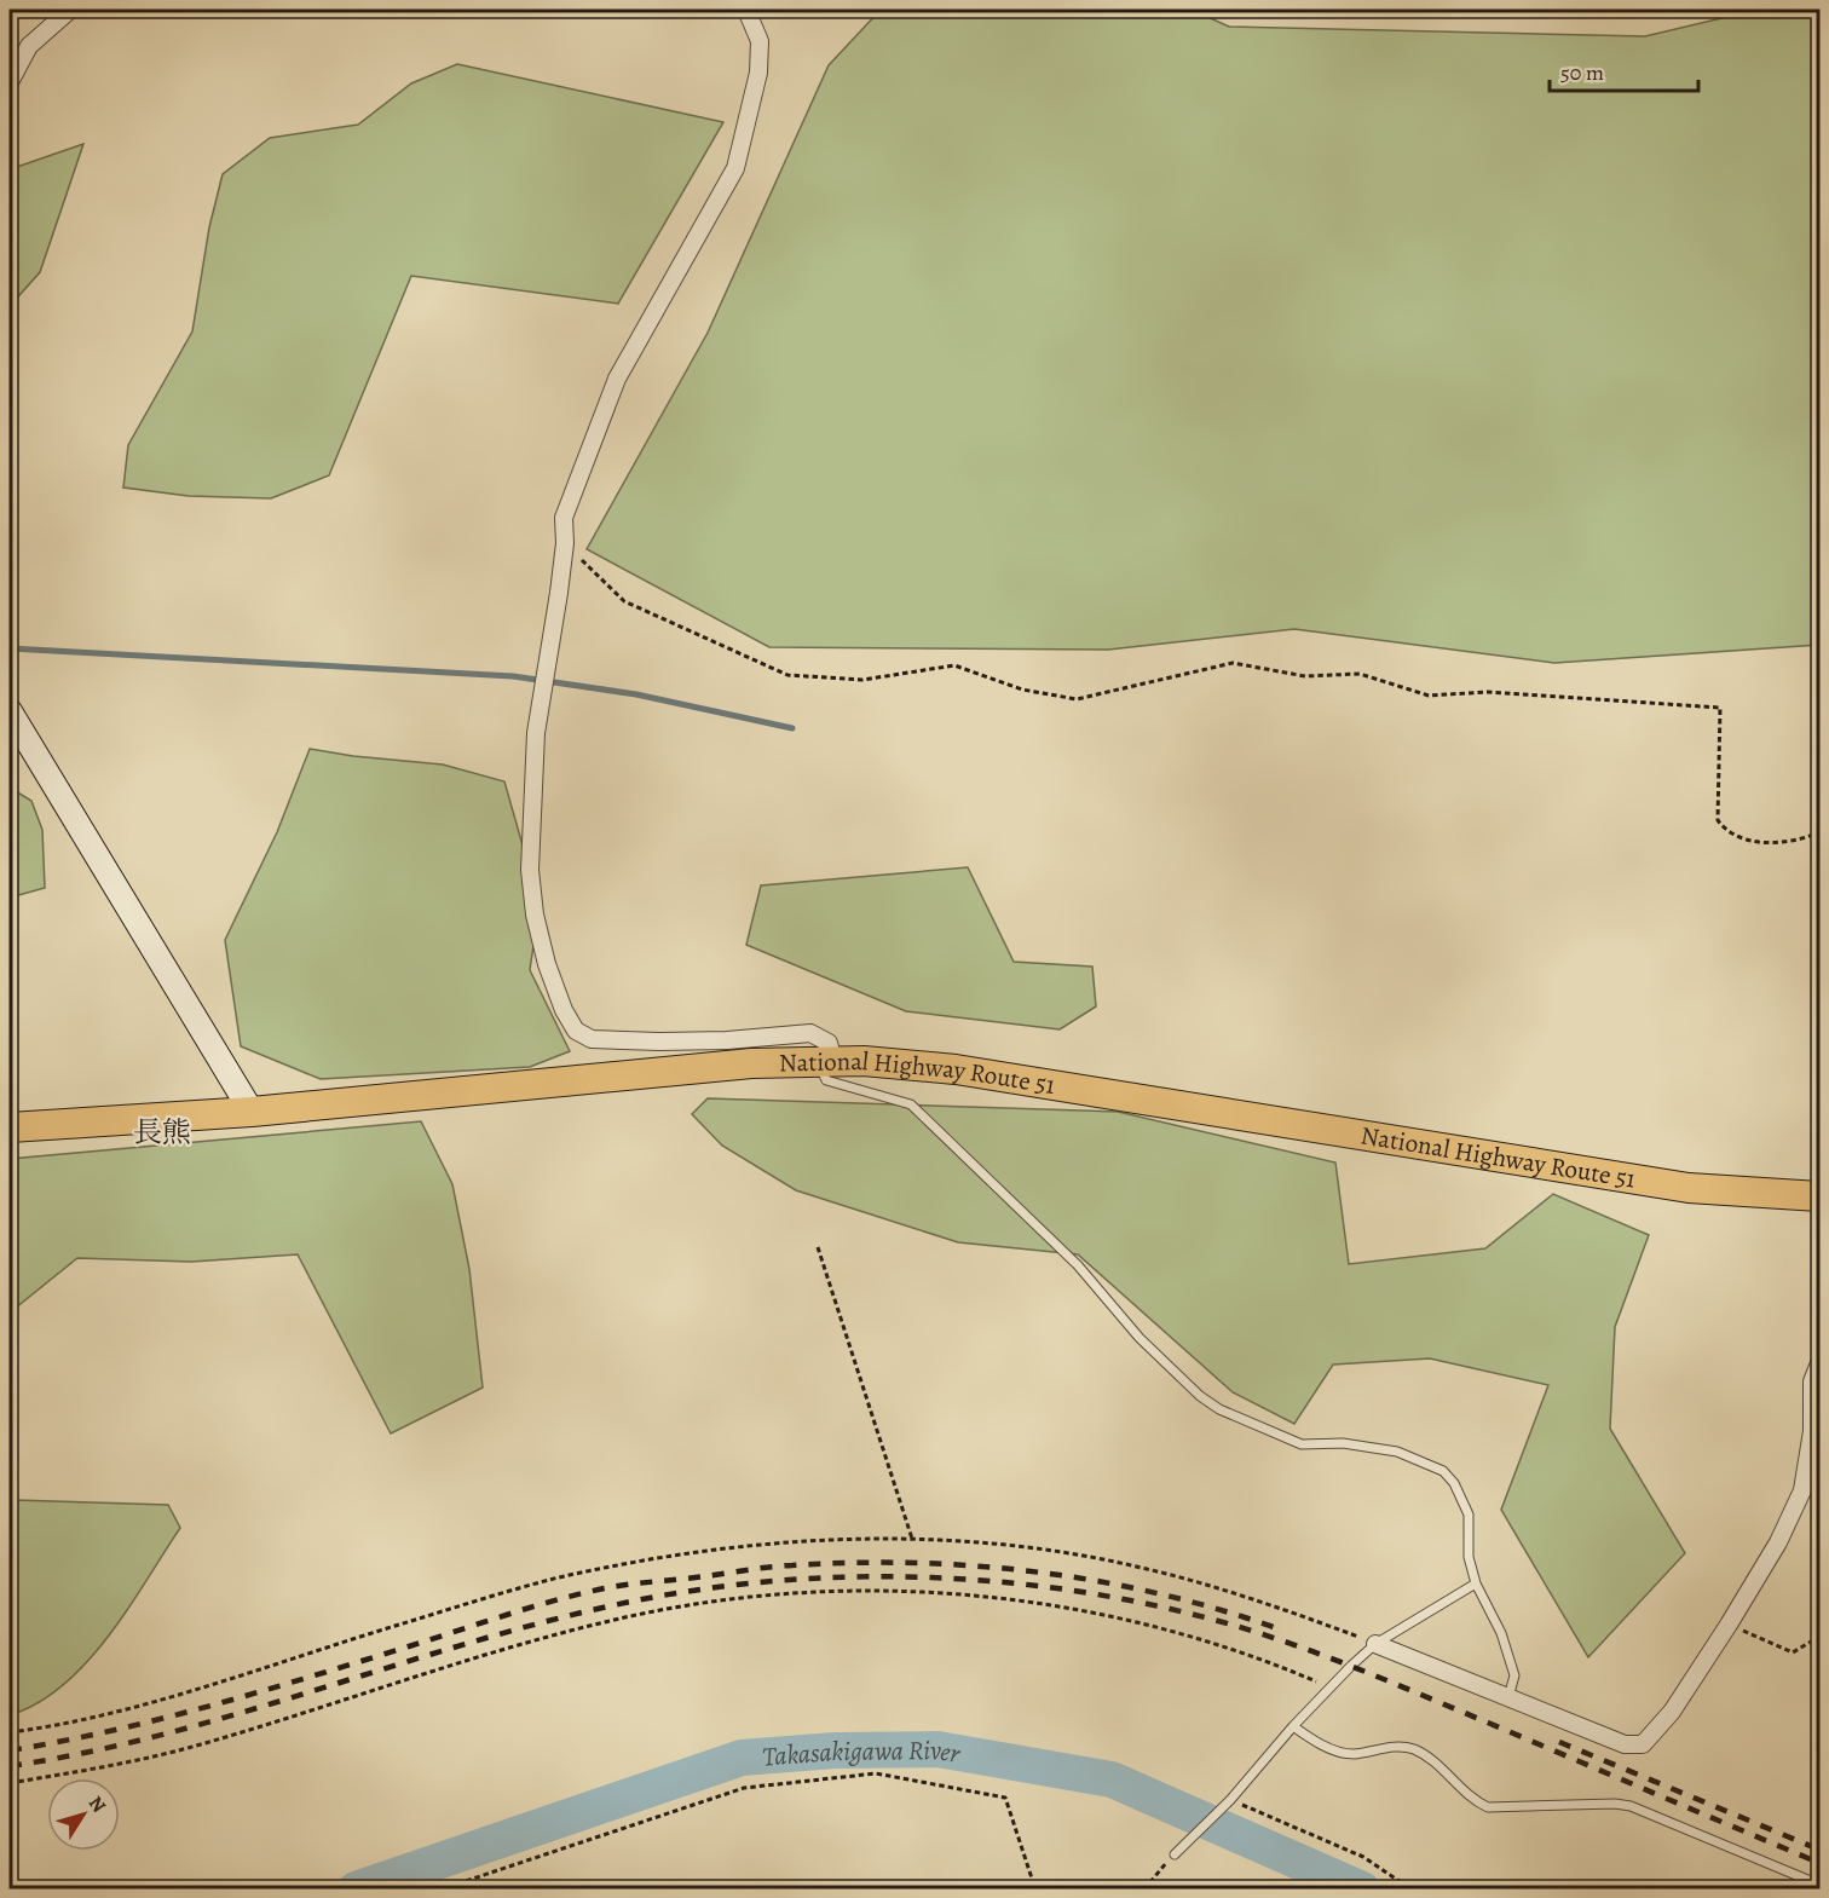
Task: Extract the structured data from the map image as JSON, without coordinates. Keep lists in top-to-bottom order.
{
  "streets": {
    "highway": ["National Highway Route 51"]
  },
  "districts": ["長熊"],
  "water": ["Takasakigawa River"],
  "scale_bar": "50 m",
  "north": "top right"
}
